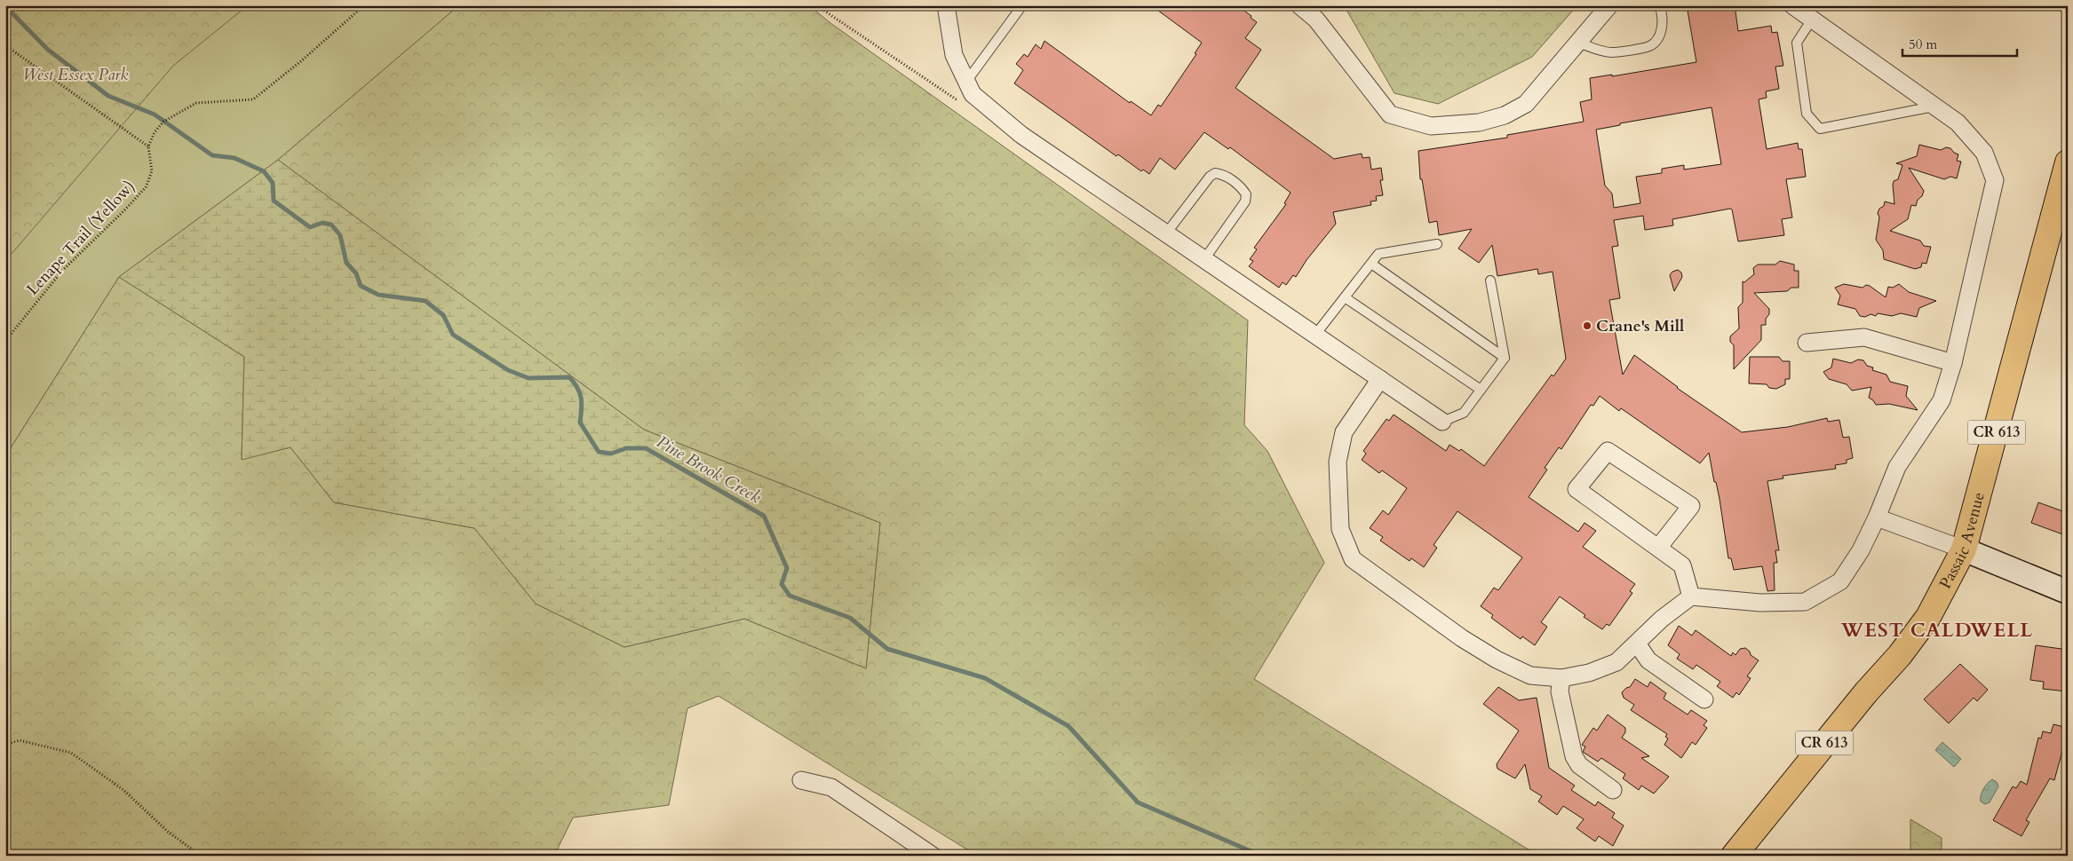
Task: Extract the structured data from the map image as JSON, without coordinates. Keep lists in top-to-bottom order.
{
  "streets": {
    "main road": ["CR 613", "Passaic Avenue"],
    "path": ["Lenape Trail (Yellow)"]
  },
  "districts": ["WEST CALDWELL"],
  "water": ["Pine Brook Creek"],
  "parks": ["West Essex Park"],
  "places": ["Crane's Mill"],
  "scale_bar": "50 m"
}
